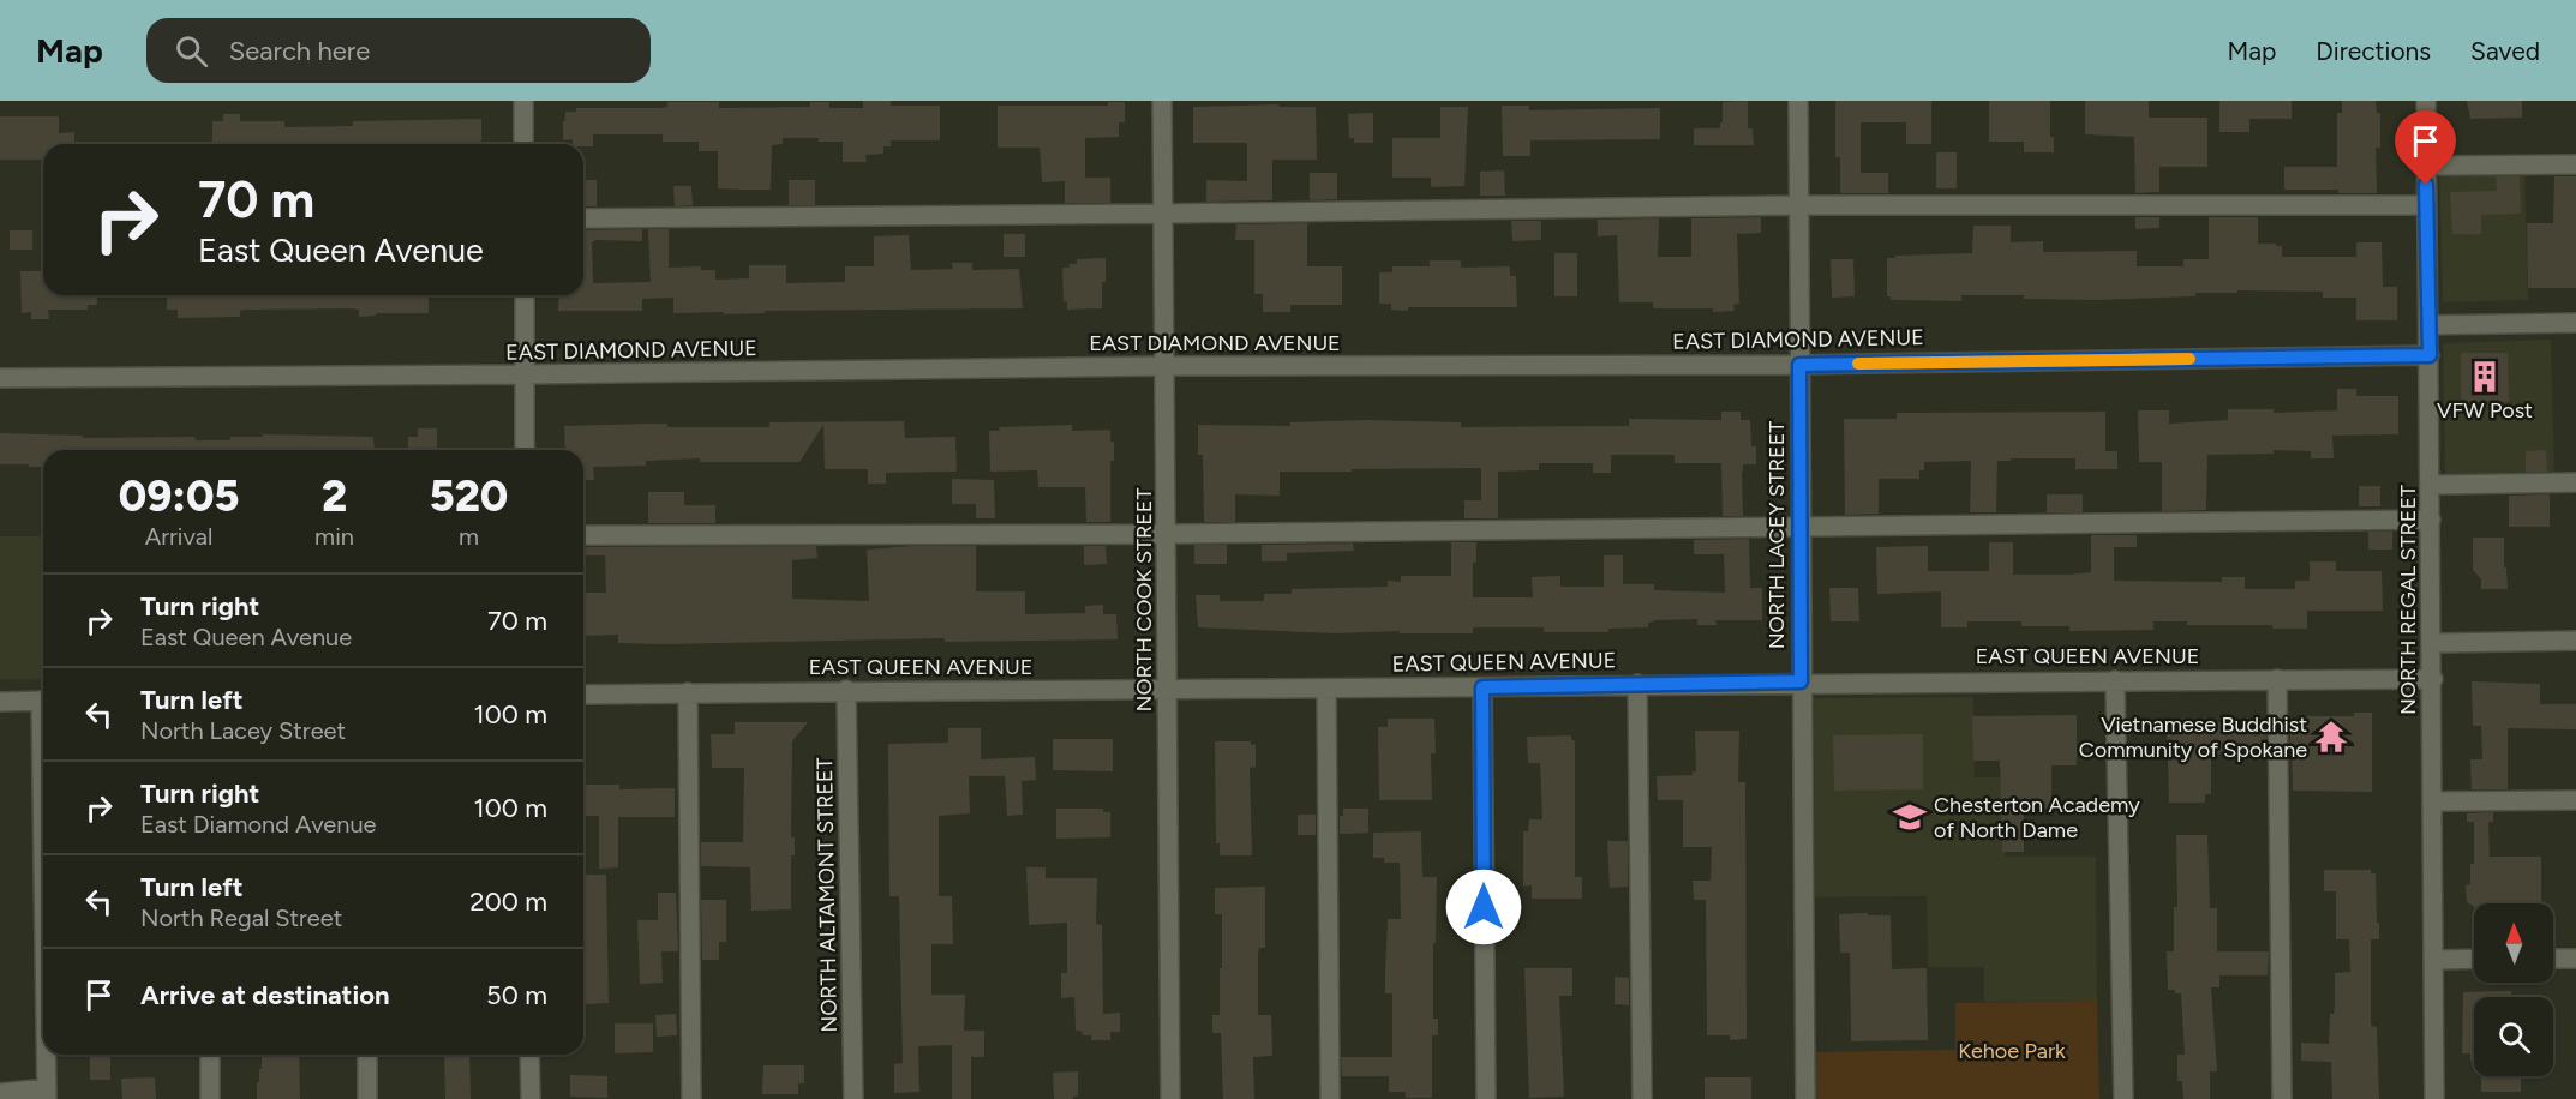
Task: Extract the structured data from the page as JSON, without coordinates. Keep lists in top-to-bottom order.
{
  "streets": {
    "street": [
      "EAST DIAMOND AVENUE",
      "NORTH LACEY STREET",
      "NORTH COOK STREET",
      "NORTH REGAL STREET",
      "EAST QUEEN AVENUE",
      "NORTH ALTAMONT STREET"
    ]
  },
  "crossings": [
    ["EAST DIAMOND AVENUE", "NORTH LACEY STREET"],
    ["EAST DIAMOND AVENUE", "NORTH COOK STREET"],
    ["EAST DIAMOND AVENUE", "NORTH REGAL STREET"],
    ["NORTH LACEY STREET", "EAST QUEEN AVENUE"],
    ["NORTH COOK STREET", "EAST QUEEN AVENUE"],
    ["NORTH REGAL STREET", "EAST QUEEN AVENUE"],
    ["EAST QUEEN AVENUE", "NORTH ALTAMONT STREET"]
  ],
  "parks": ["Kehoe Park"],
  "places": {
    "building": ["VFW Post"],
    "temple": ["Vietnamese Buddhist Community of Spokane"],
    "school or university": ["Chesterton Academy of North Dame"]
  },
  "north": "top",
  "page": {
    "header": "Map",
    "search": "Search here",
    "nav": ["Map", "Directions", "Saved"],
    "turn": ["70 m", "East Queen Avenue"],
    "eta": [
      "09:05",
      "Arrival",
      "2",
      "min",
      "520",
      "m"
    ],
    "list": [
      {
        "name": "Turn right",
        "note": "East Queen Avenue",
        "value": "70 m"
      },
      {
        "name": "Turn left",
        "note": "North Lacey Street",
        "value": "100 m"
      },
      {
        "name": "Turn right",
        "note": "East Diamond Avenue",
        "value": "100 m"
      },
      {
        "name": "Turn left",
        "note": "North Regal Street",
        "value": "200 m"
      },
      {
        "name": "Arrive at destination",
        "value": "50 m"
      }
    ]
  }
}
